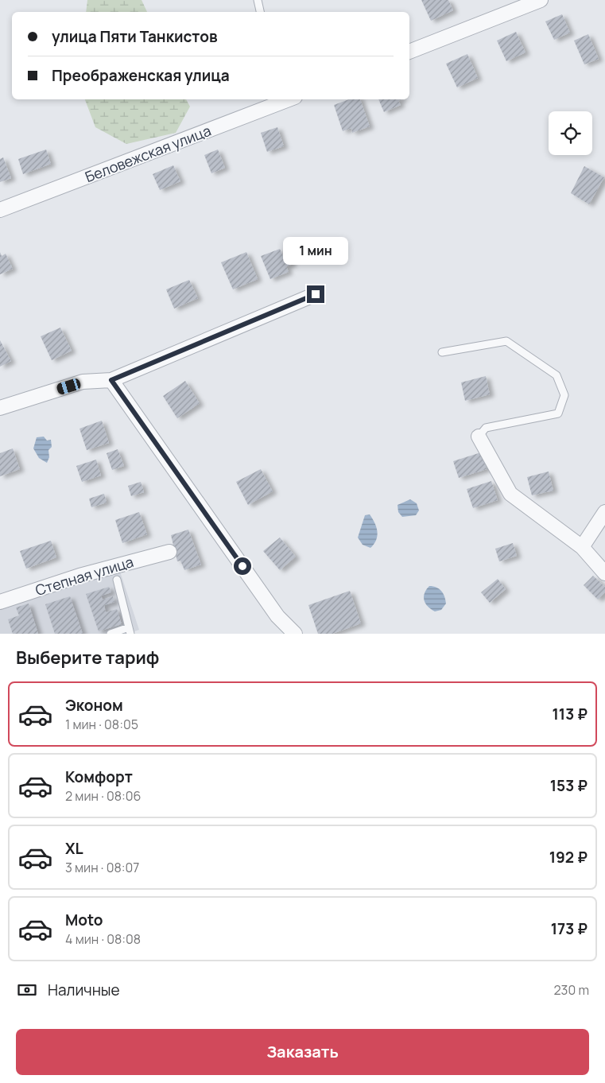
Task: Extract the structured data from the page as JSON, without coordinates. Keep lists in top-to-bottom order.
{
  "streets": {
    "street": ["Беловежская улица", "Степная улица"]
  },
  "page": {
    "banner": ["улица Пяти Танкистов", "Преображенская улица"],
    "bubble": "1 мин",
    "heading": "Выберите тариф",
    "list": [
      {
        "name": "Эконом",
        "note": "1 мин · 08:05",
        "value": "113 ₽"
      },
      {
        "name": "Комфорт",
        "note": "2 мин · 08:06",
        "value": "153 ₽"
      },
      {
        "name": "XL",
        "note": "3 мин · 08:07",
        "value": "192 ₽"
      },
      {
        "name": "Moto",
        "note": "4 мин · 08:08",
        "value": "173 ₽"
      }
    ],
    "pay": ["Наличные", "230 m"],
    "buttons": "Заказать"
  }
}
